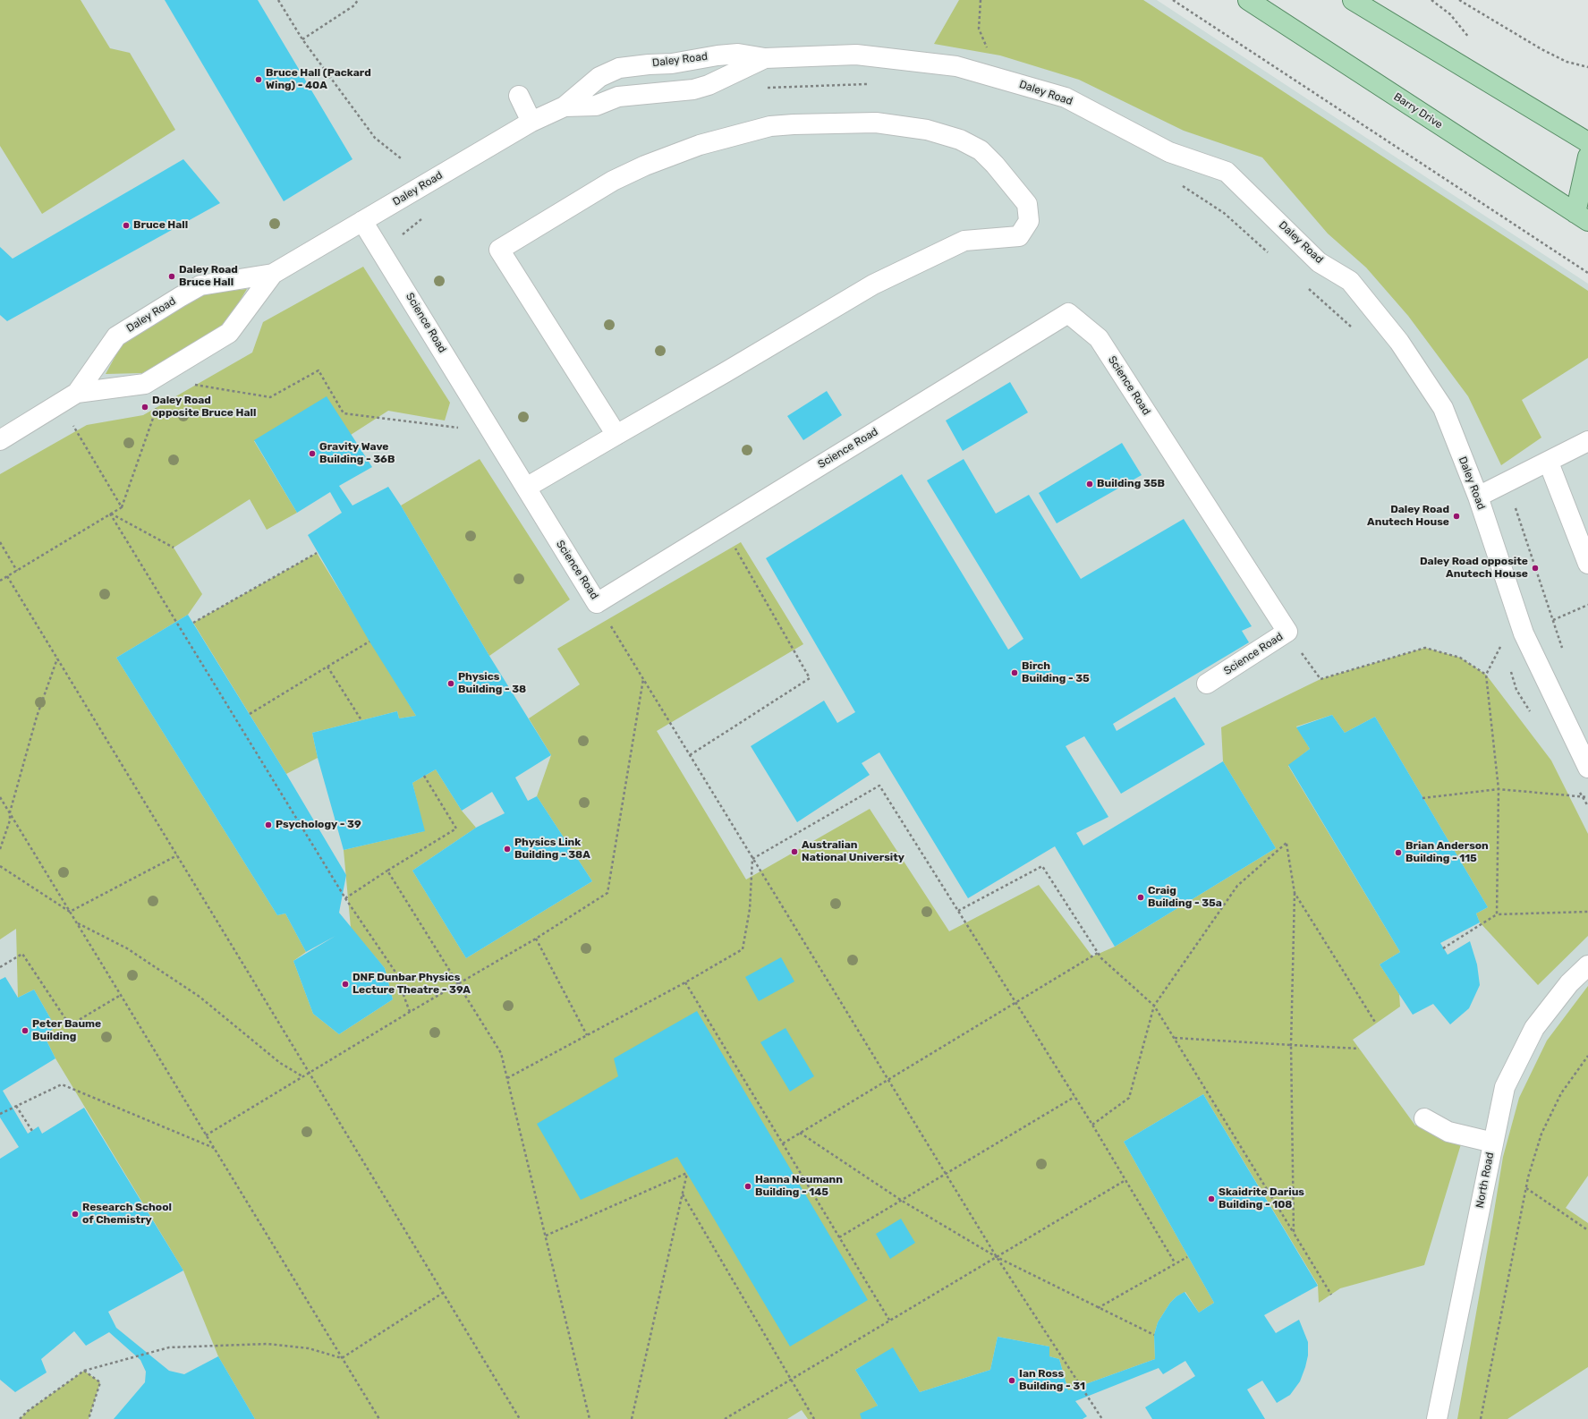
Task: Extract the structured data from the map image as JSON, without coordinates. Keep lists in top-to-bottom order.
{
  "streets": {
    "main road": ["Barry Drive"],
    "street": ["Daley Road", "Science Road", "North Road"]
  },
  "crossings": [
    ["Daley Road", "Science Road"]
  ],
  "places": [
    "Bruce Hall (Packard Wing) - 40A",
    "Bruce Hall",
    "Daley Road Bruce Hall",
    "Daley Road opposite Bruce Hall",
    "Gravity Wave Building - 36B",
    "Building 35B",
    "Daley Road Anutech House",
    "Daley Road opposite Anutech House",
    "Birch Building - 35",
    "Physics Building - 38",
    "Psychology - 39",
    "Physics Link Building - 38A",
    "Australian National University",
    "Brian Anderson Building - 115",
    "Craig Building - 35a",
    "DNF Dunbar Physics Lecture Theatre - 39A",
    "Peter Baume Building",
    "Hanna Neumann Building - 145",
    "Skaidrite Darius Building - 108",
    "Research School of Chemistry",
    "Ian Ross Building - 31"
  ]
}
